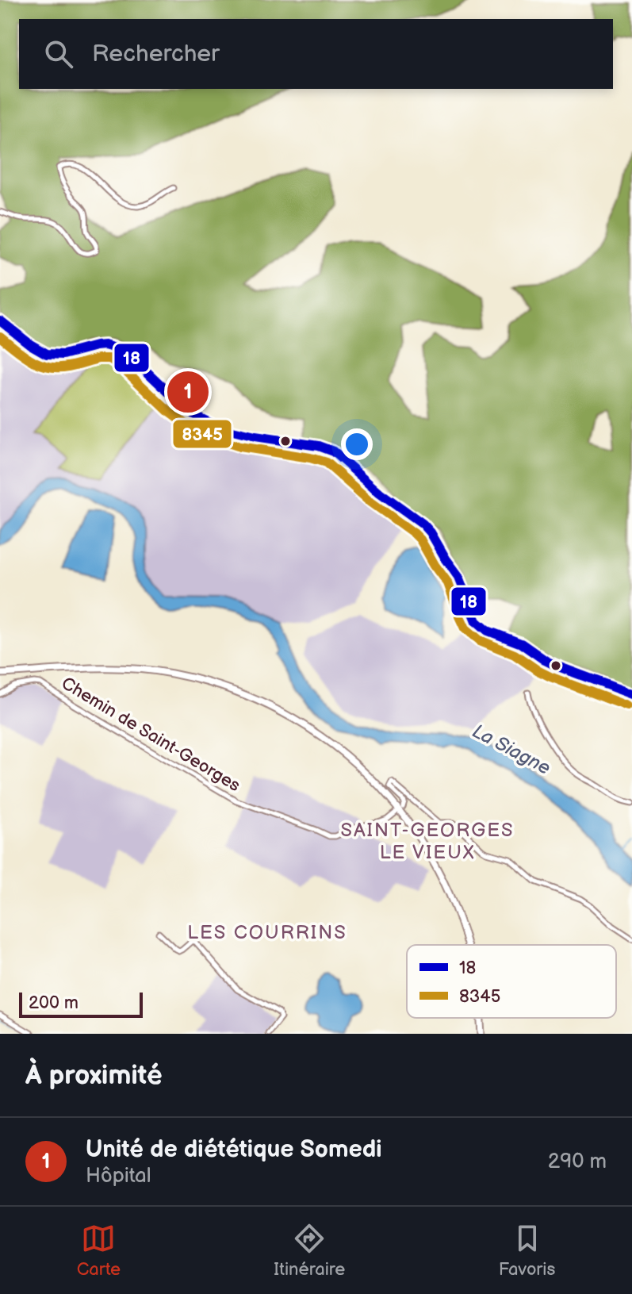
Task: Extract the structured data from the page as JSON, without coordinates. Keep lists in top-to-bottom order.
{
  "streets": {
    "street": ["Chemin de Saint-Georges"]
  },
  "districts": ["SAINT-GEORGES LE VIEUX", "LES COURRINS"],
  "water": ["La Siagne"],
  "lines": ["transit line 18", "transit line 8345"],
  "legend": ["18", "8345"],
  "scale_bar": "200 m",
  "page": {
    "search": "Rechercher",
    "pins": "1",
    "scale": "200 m",
    "heading": "À proximité",
    "list": [
      {
        "mark": "1",
        "name": "Unité de diététique Somedi",
        "note": "Hôpital",
        "value": "290 m"
      }
    ],
    "nav": ["Carte", "Itinéraire", "Favoris"]
  }
}
